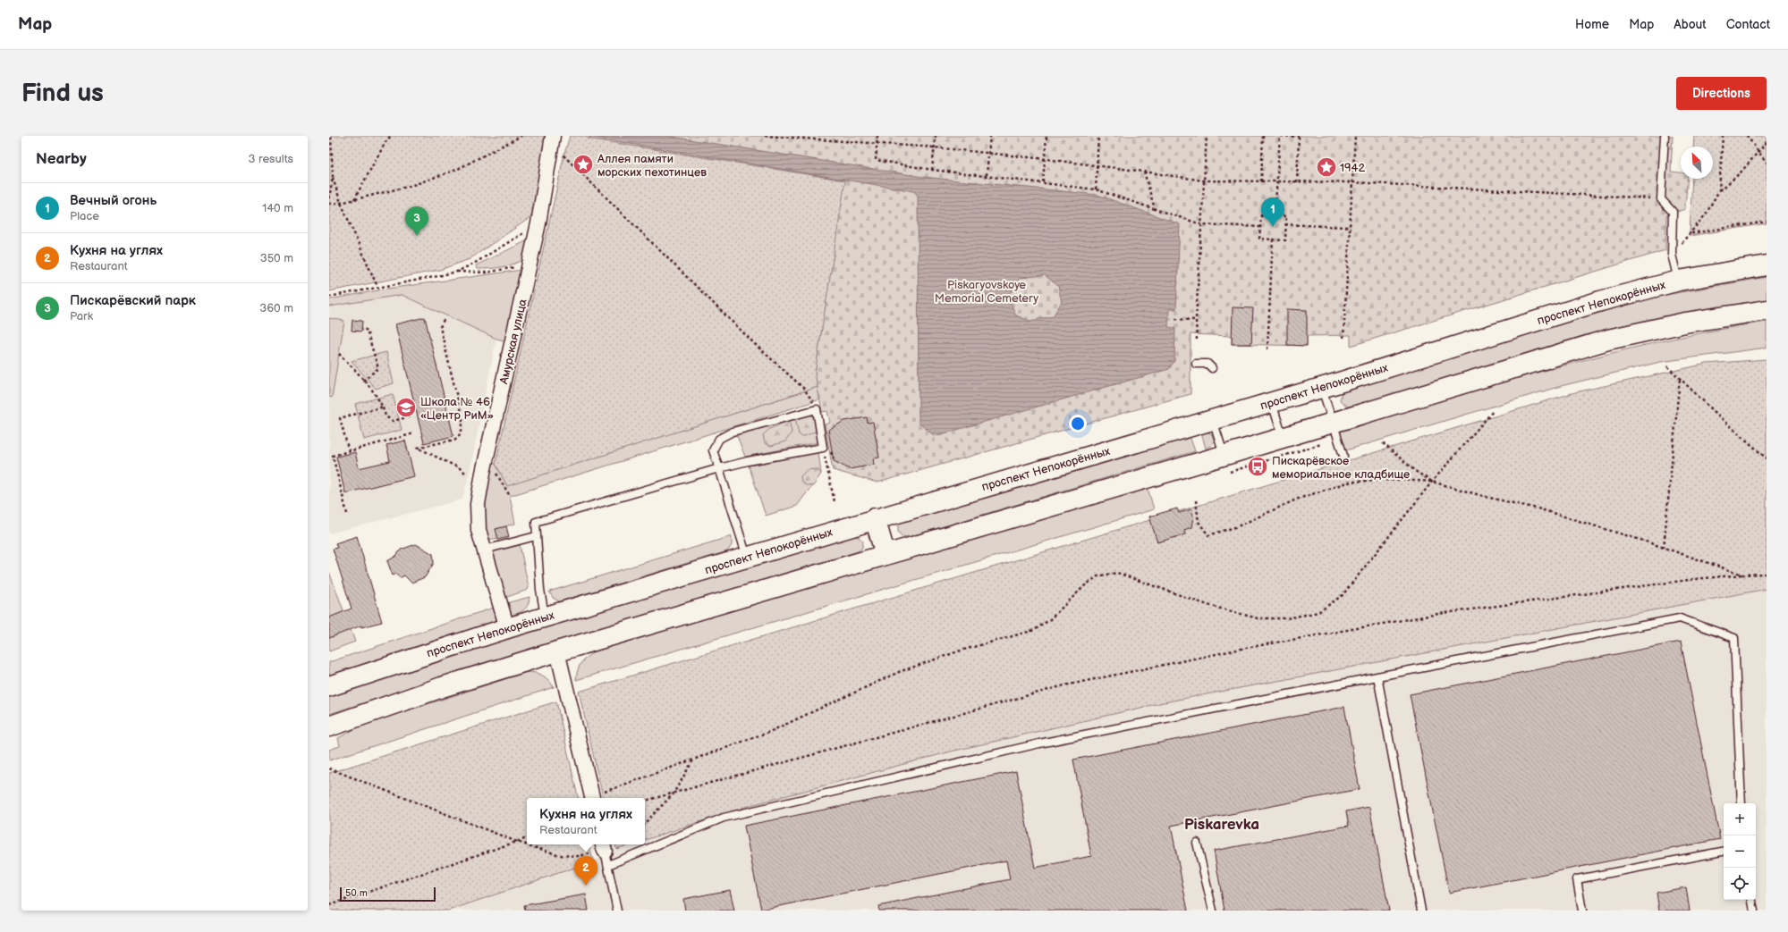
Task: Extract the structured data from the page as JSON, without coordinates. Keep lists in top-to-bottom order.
{
  "streets": {
    "main road": ["проспект Непокорённых"],
    "street": ["Амурская улица"]
  },
  "crossings": [
    ["проспект Непокорённых", "Амурская улица"]
  ],
  "districts": ["Piskarevka"],
  "parks": ["Piskaryovskoye Memorial Cemetery"],
  "places": {
    "place": ["Аллея памяти морских пехотинцев", "1942"],
    "school or university": ["Школа № 46 «Центр РиМ»"],
    "bus stop": ["Пискарёвское мемориальное кладбище"]
  },
  "scale_bar": "50 m",
  "north": "top left",
  "page": {
    "header": "Map",
    "nav": [
      "Home",
      "Map",
      "About",
      "Contact"
    ],
    "buttons": "Directions",
    "title": "Find us",
    "heading": ["Nearby", "3 results"],
    "list": [
      {
        "mark": "1",
        "name": "Вечный огонь",
        "note": "Place",
        "value": "140 m"
      },
      {
        "mark": "2",
        "name": "Кухня на углях",
        "note": "Restaurant",
        "value": "350 m"
      },
      {
        "mark": "3",
        "name": "Пискарёвский парк",
        "note": "Park",
        "value": "360 m"
      }
    ],
    "pins": ["1", "3", "2"],
    "popup": ["Кухня на углях", "Restaurant"],
    "map_buttons": ["+", "−"],
    "scale": "50 m"
  }
}
